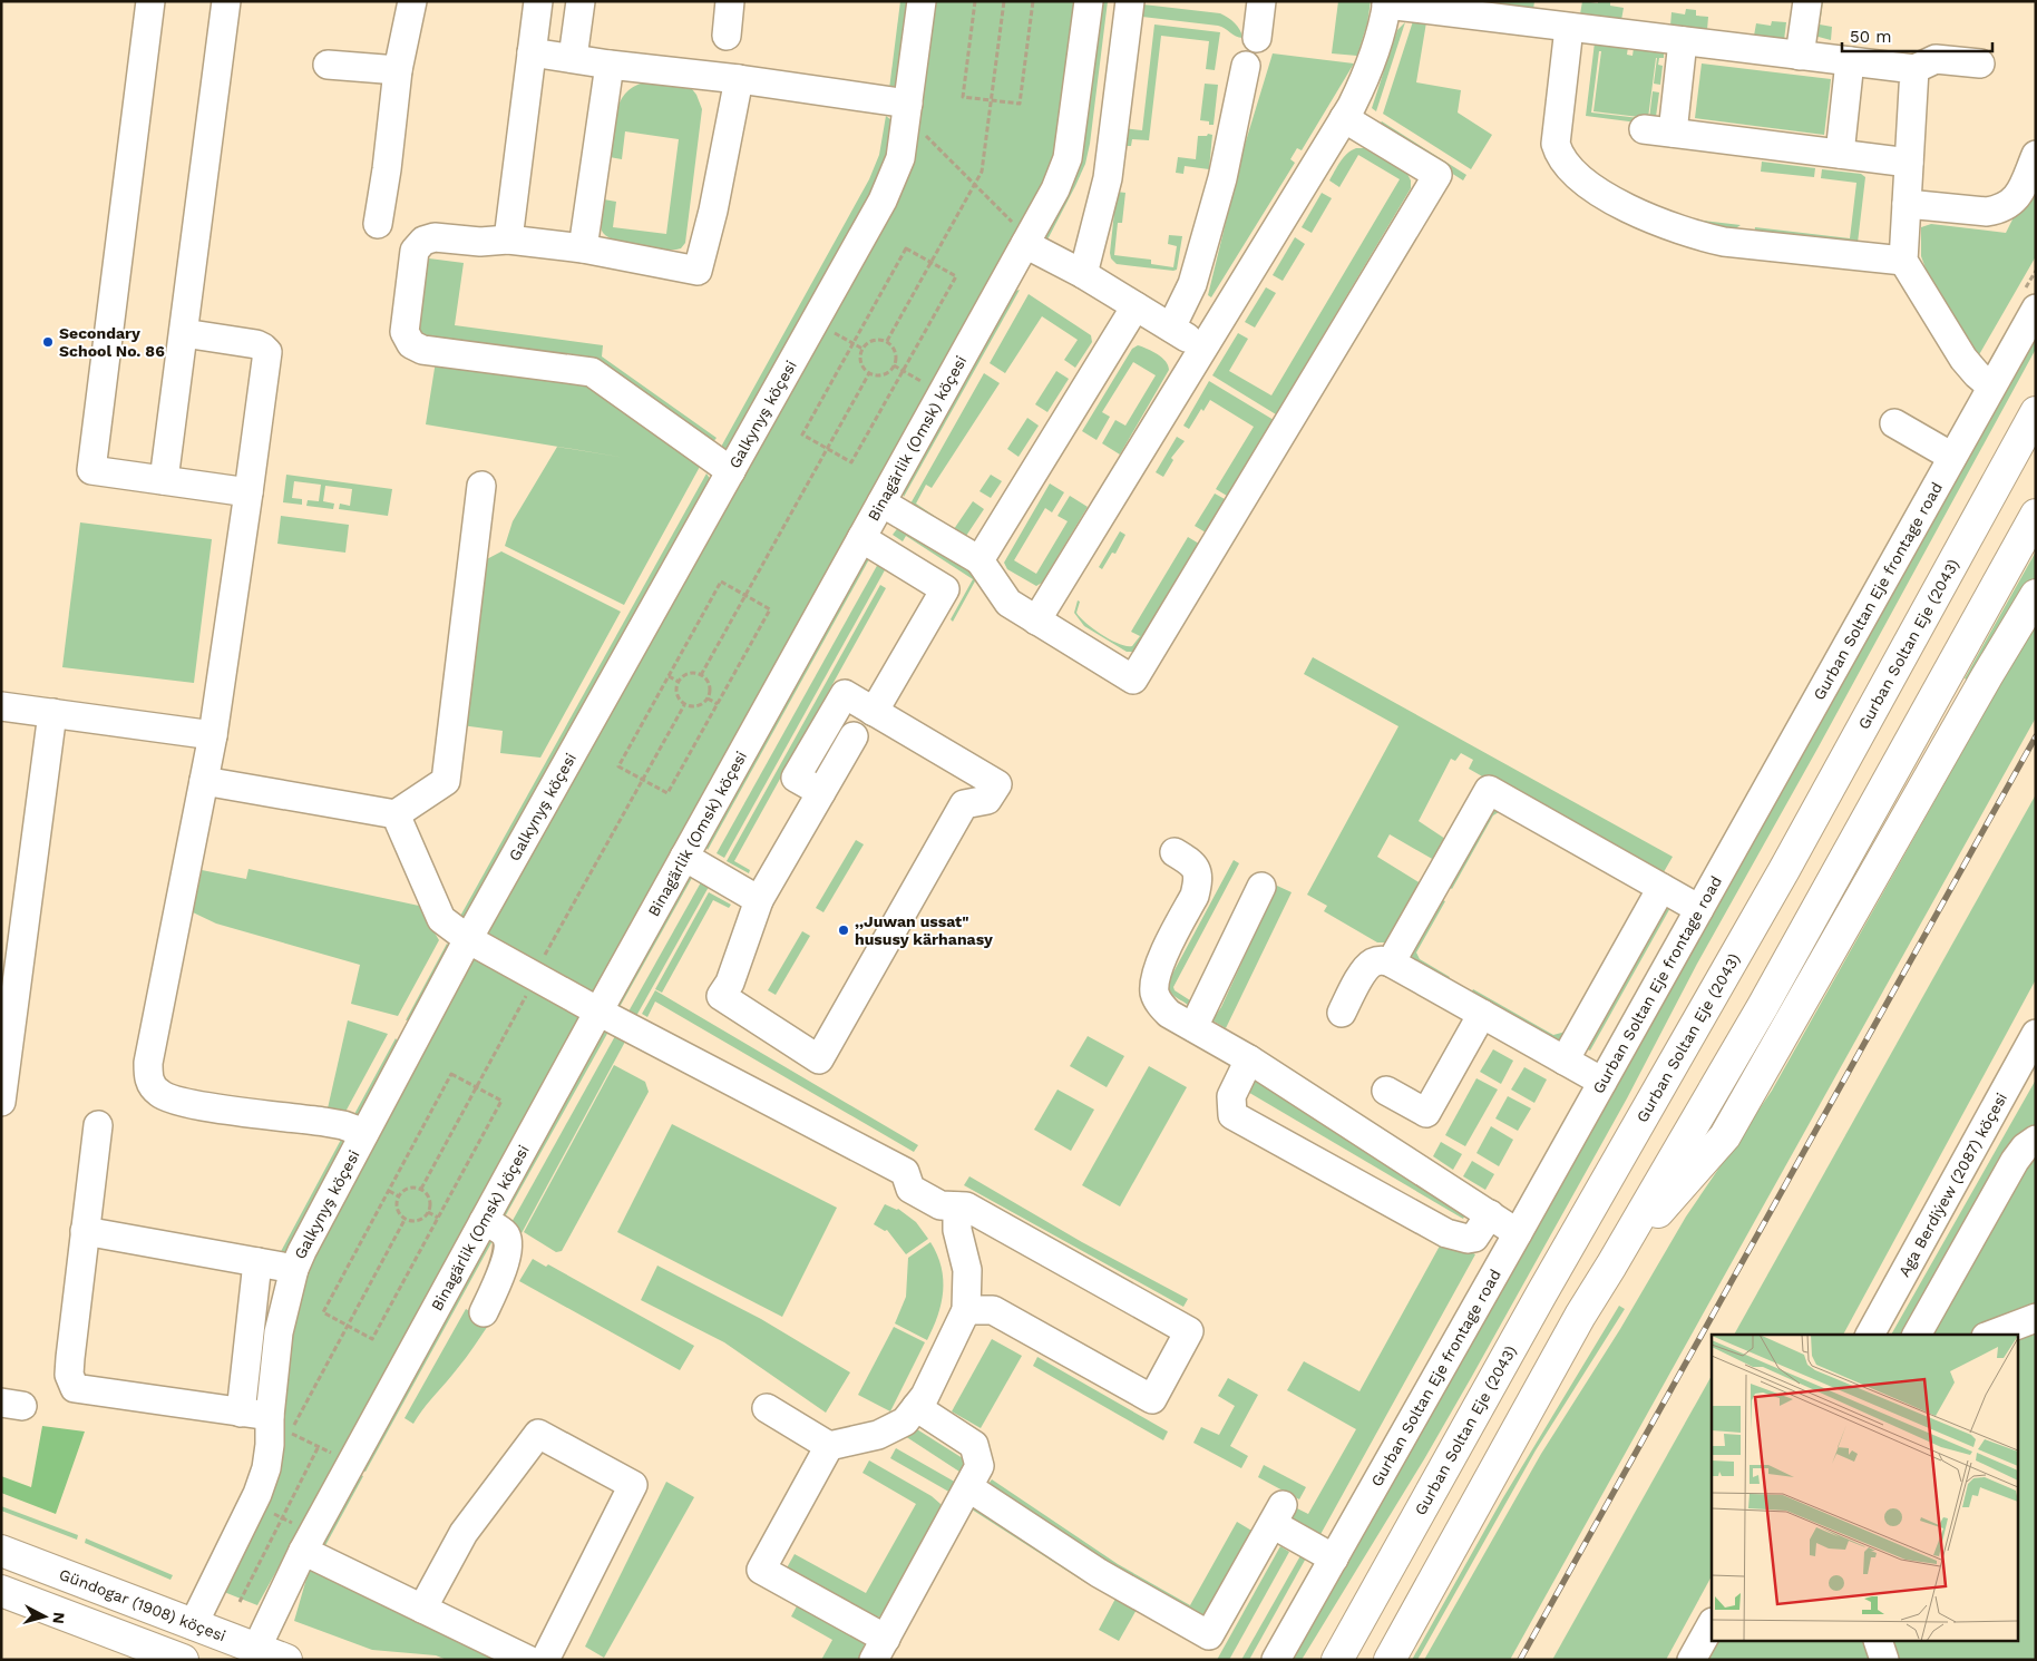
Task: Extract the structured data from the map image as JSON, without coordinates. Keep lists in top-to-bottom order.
{
  "streets": {
    "main road": ["Gurban Soltan Eje (2043)", "Gündogar (1908) köçesi"],
    "street": [
      "Galkynyş köçesi",
      "Binagärlik (Omsk) köçesi",
      "Gurban Soltan Eje frontage road",
      "Aga Berdiýew (2087) köçesi"
    ]
  },
  "crossings": [
    ["Galkynyş köçesi", "Gündogar (1908) köçesi"],
    ["Binagärlik (Omsk) köçesi", "Gündogar (1908) köçesi"]
  ],
  "places": ["Secondary School No. 86", ",,Juwan ussat\" hususy kärhanasy"],
  "scale_bar": "50 m",
  "north": "right"
}
